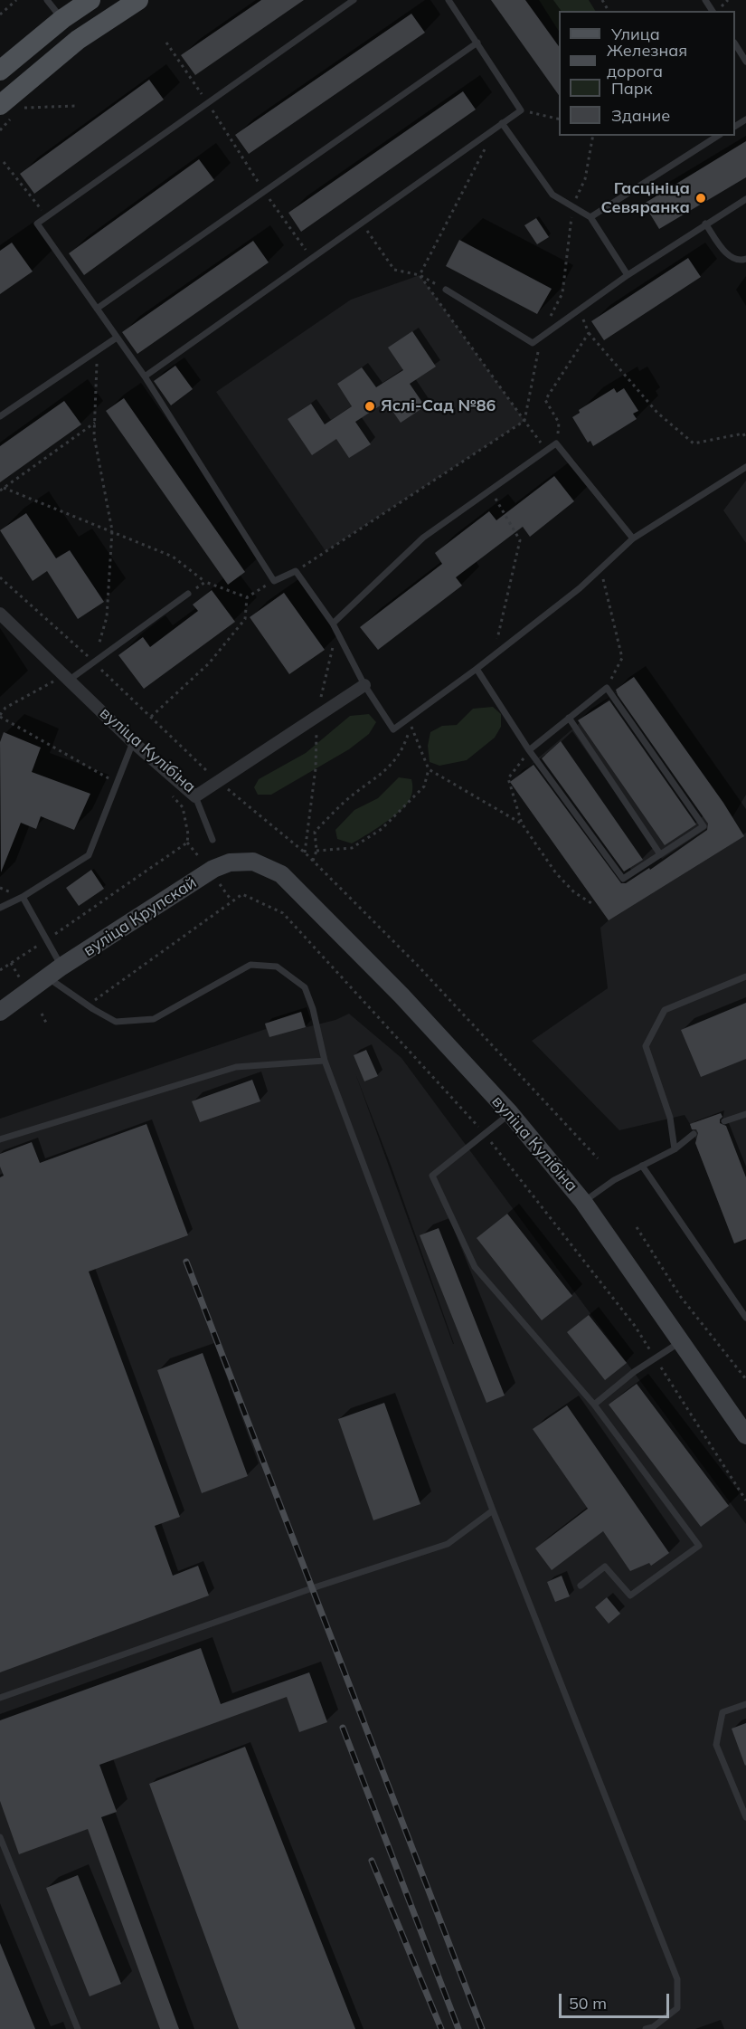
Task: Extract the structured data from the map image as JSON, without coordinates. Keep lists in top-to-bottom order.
{
  "streets": {
    "main road": ["вуліца Кулібіна", "вуліца Крупскай"]
  },
  "crossings": [
    ["вуліца Кулібіна", "вуліца Крупскай"]
  ],
  "places": ["Гасцініца Севяранка", "Яслі-Сад №86"],
  "legend": [
    "Улица",
    "Железная дорога",
    "Парк",
    "Здание"
  ],
  "scale_bar": "50 m"
}
